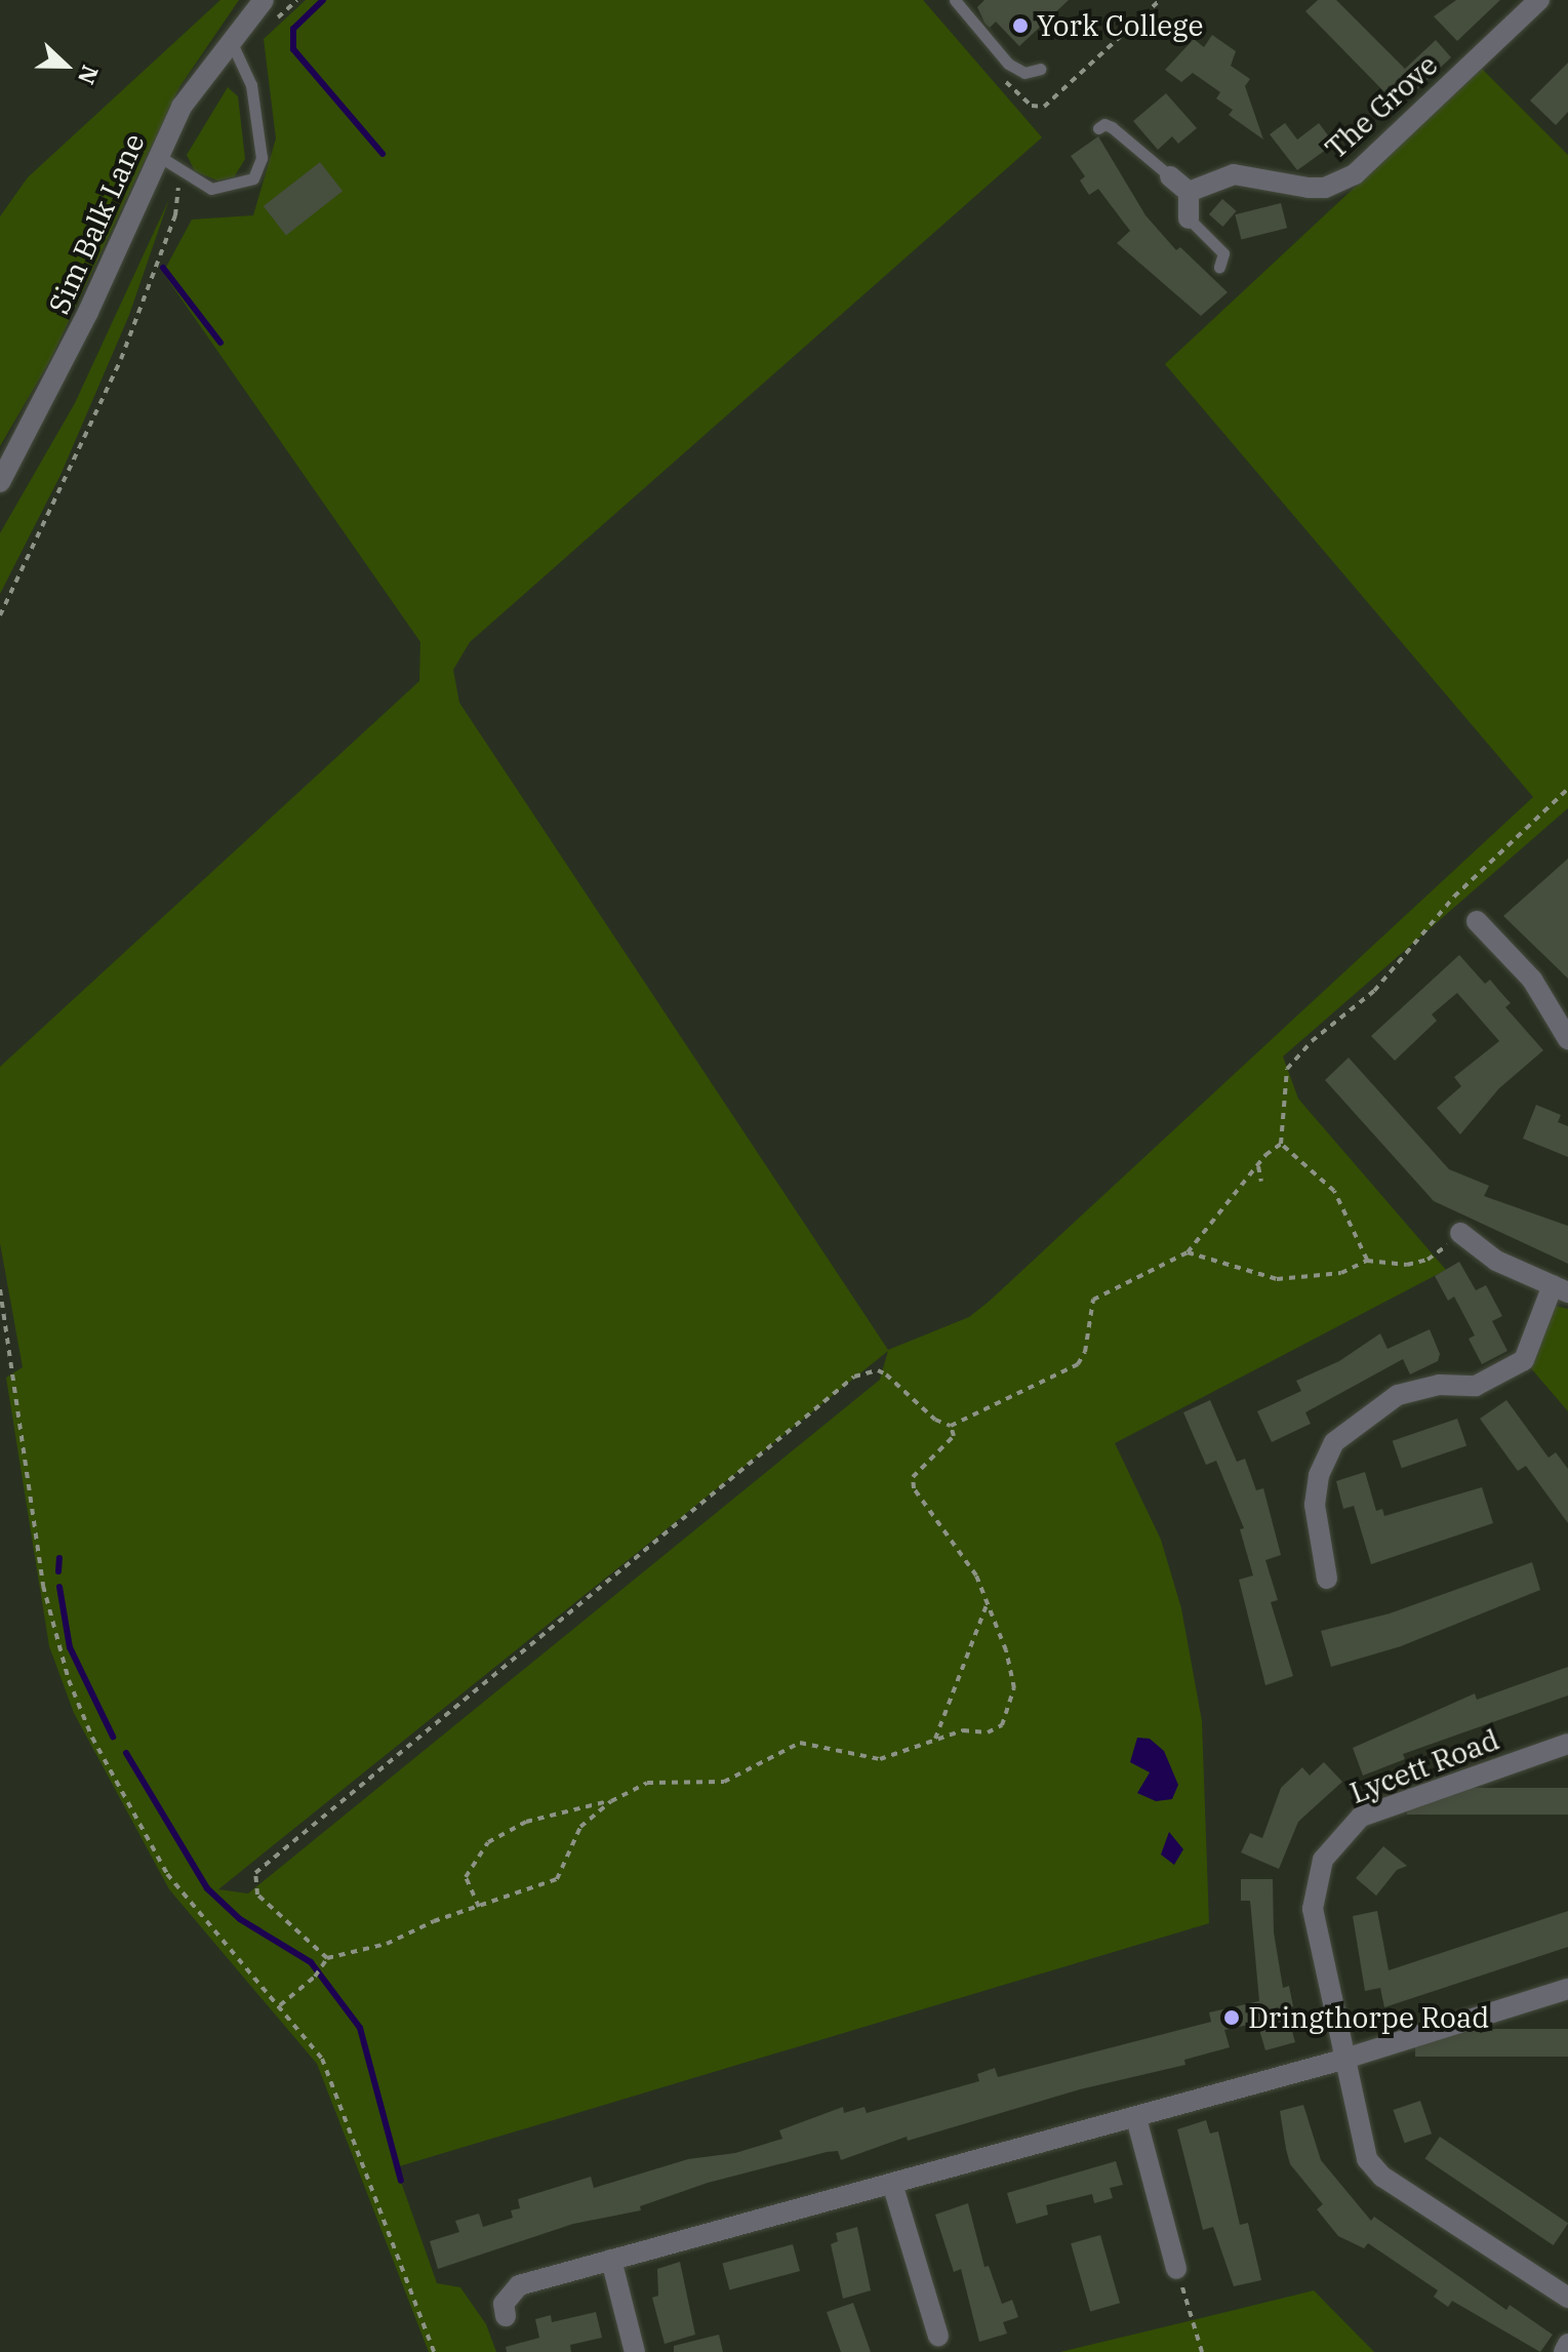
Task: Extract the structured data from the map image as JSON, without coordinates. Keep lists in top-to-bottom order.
{
  "streets": {
    "street": ["The Grove", "Sim Balk Lane", "Lycett Road"]
  },
  "places": ["York College", "Dringthorpe Road"],
  "north": "right"
}
